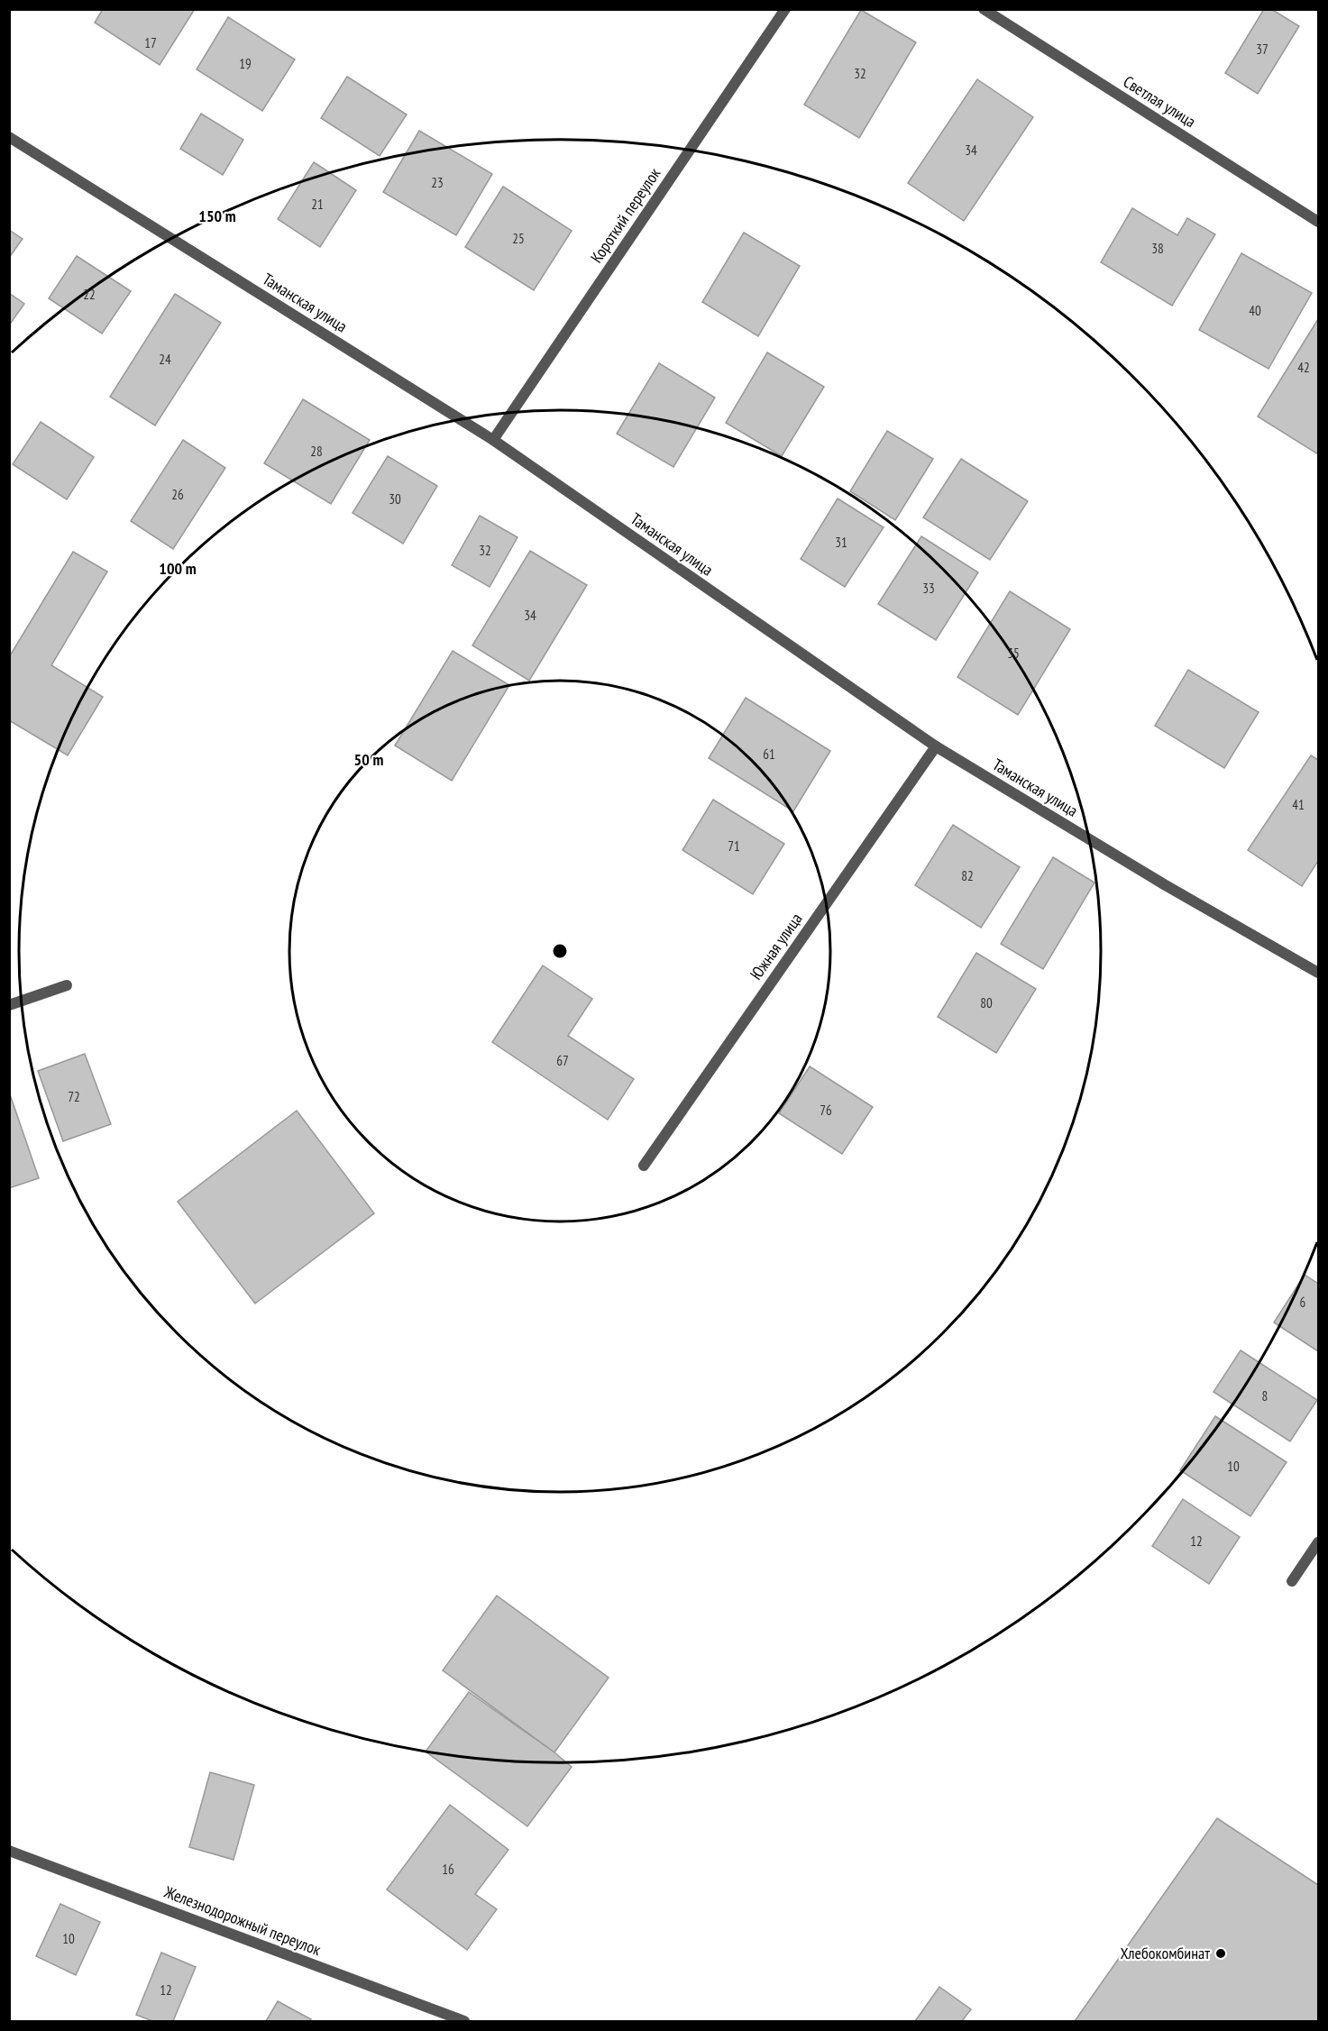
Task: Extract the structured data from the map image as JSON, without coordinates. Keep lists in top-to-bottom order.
{
  "streets": {
    "street": [
      "Светлая улица",
      "Короткий переулок",
      "Таманская улица",
      "Южная улица",
      "Железнодорожный переулок"
    ]
  },
  "crossings": [
    ["Короткий переулок", "Таманская улица"],
    ["Таманская улица", "Южная улица"]
  ],
  "places": ["Хлебокомбинат"],
  "house_numbers": [
    "17",
    "37",
    "19",
    "32",
    "34",
    "23",
    "21",
    "25",
    "38",
    "22",
    "40",
    "24",
    "42",
    "28",
    "26",
    "30",
    "31",
    "32",
    "33",
    "34",
    "35",
    "61",
    "41",
    "71",
    "82",
    "80",
    "67",
    "72",
    "76",
    "6",
    "8",
    "10",
    "12",
    "16",
    "10",
    "12"
  ],
  "rings": ["150 m", "100 m", "50 m"]
}
